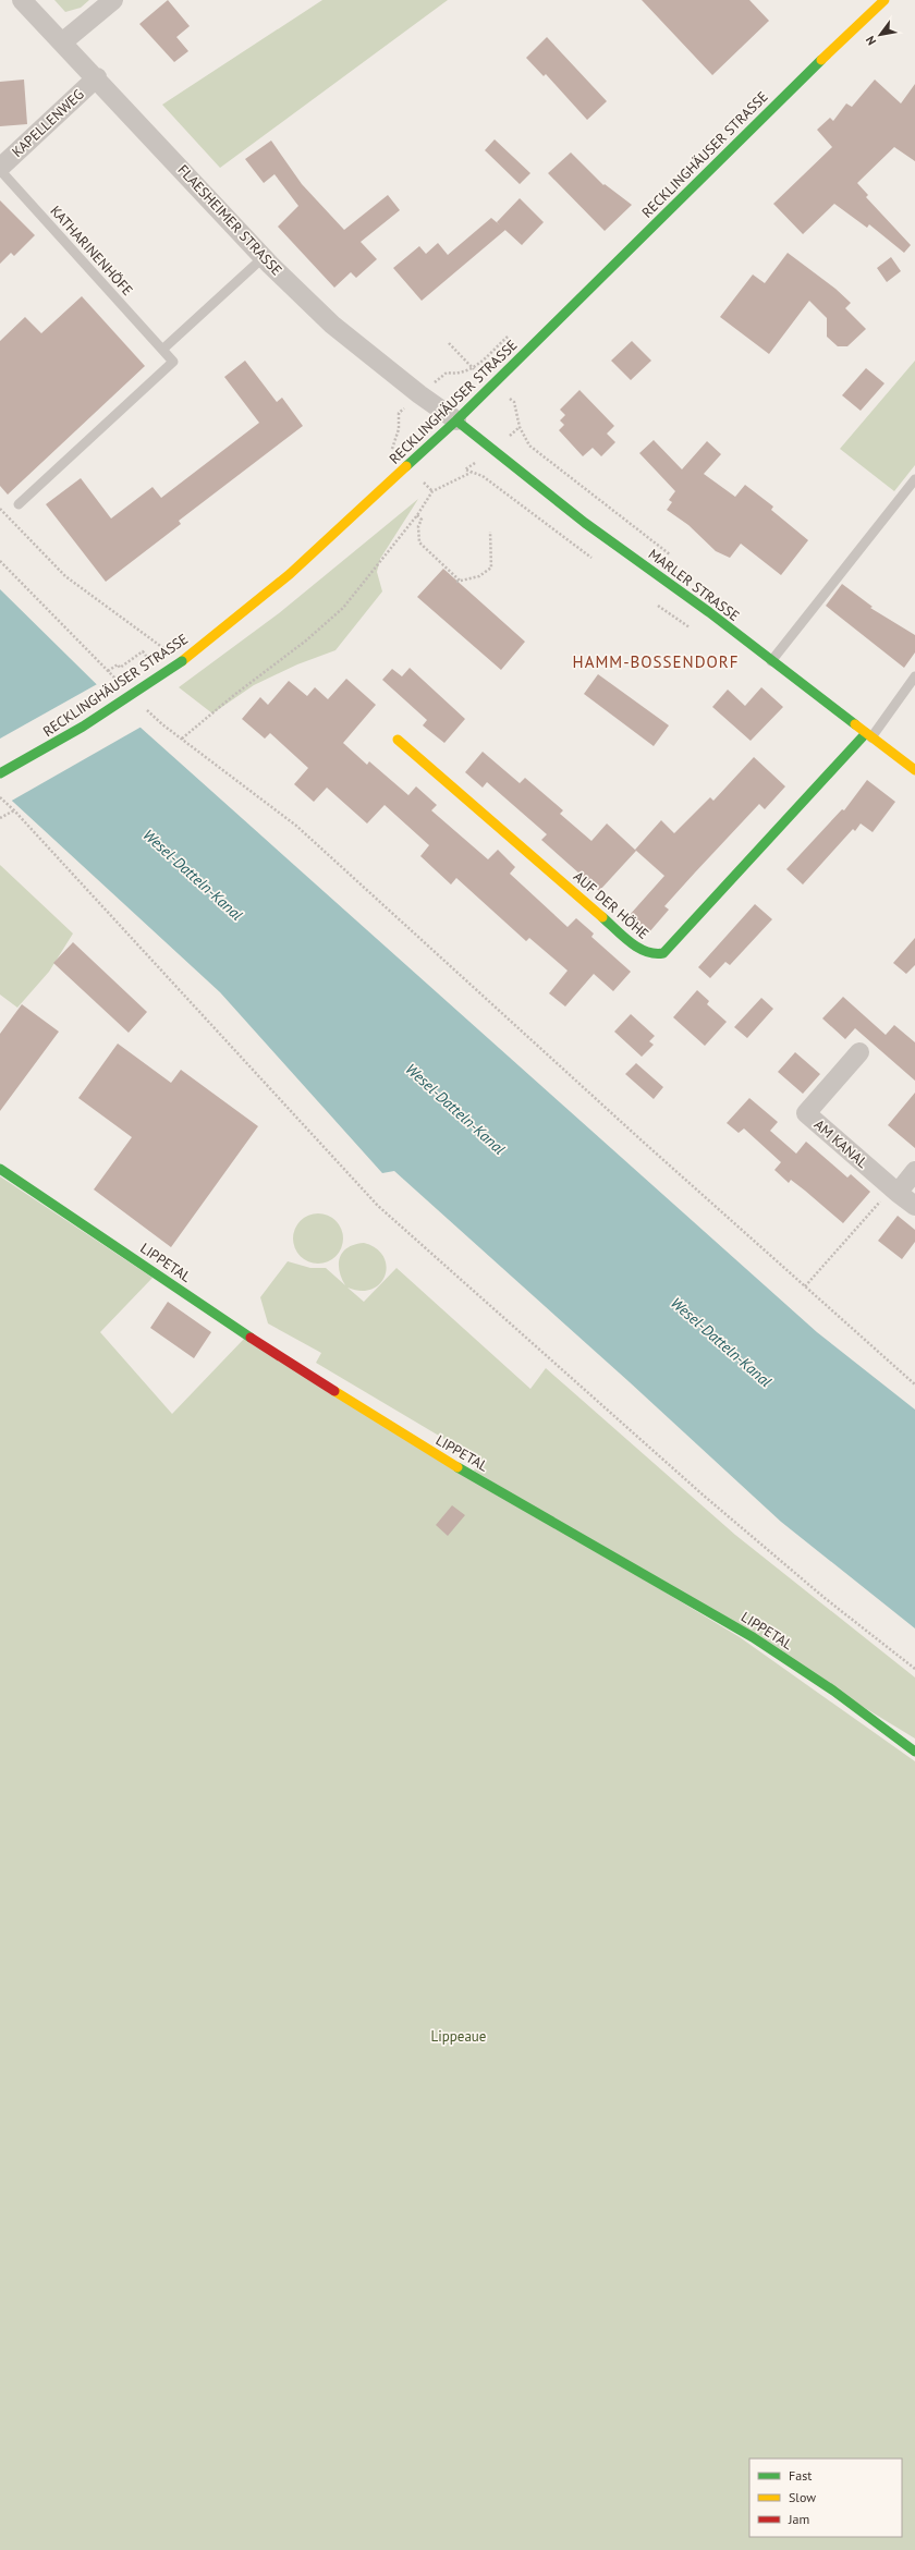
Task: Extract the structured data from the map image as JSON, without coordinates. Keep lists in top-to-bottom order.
{
  "streets": {
    "main road": [
      "RECKLINGHÄUSER STRASSE",
      "MARLER STRASSE",
      "AUF DER HÖHE",
      "LIPPETAL"
    ],
    "street": ["KAPELLENWEG", "FLAESHEIMER STRASSE", "AM KANAL"],
    "lane": ["KATHARINENHÖFE"]
  },
  "crossings": [
    ["KAPELLENWEG", "FLAESHEIMER STRASSE"],
    ["KAPELLENWEG", "KATHARINENHÖFE"],
    ["RECKLINGHÄUSER STRASSE", "FLAESHEIMER STRASSE"],
    ["RECKLINGHÄUSER STRASSE", "MARLER STRASSE"],
    ["FLAESHEIMER STRASSE", "MARLER STRASSE"],
    ["MARLER STRASSE", "AUF DER HÖHE"]
  ],
  "districts": ["HAMM-BOSSENDORF"],
  "water": ["Wesel-Datteln-Kanal"],
  "parks": ["Lippeaue"],
  "legend": ["Fast", "Slow", "Jam"],
  "north": "bottom left"
}
